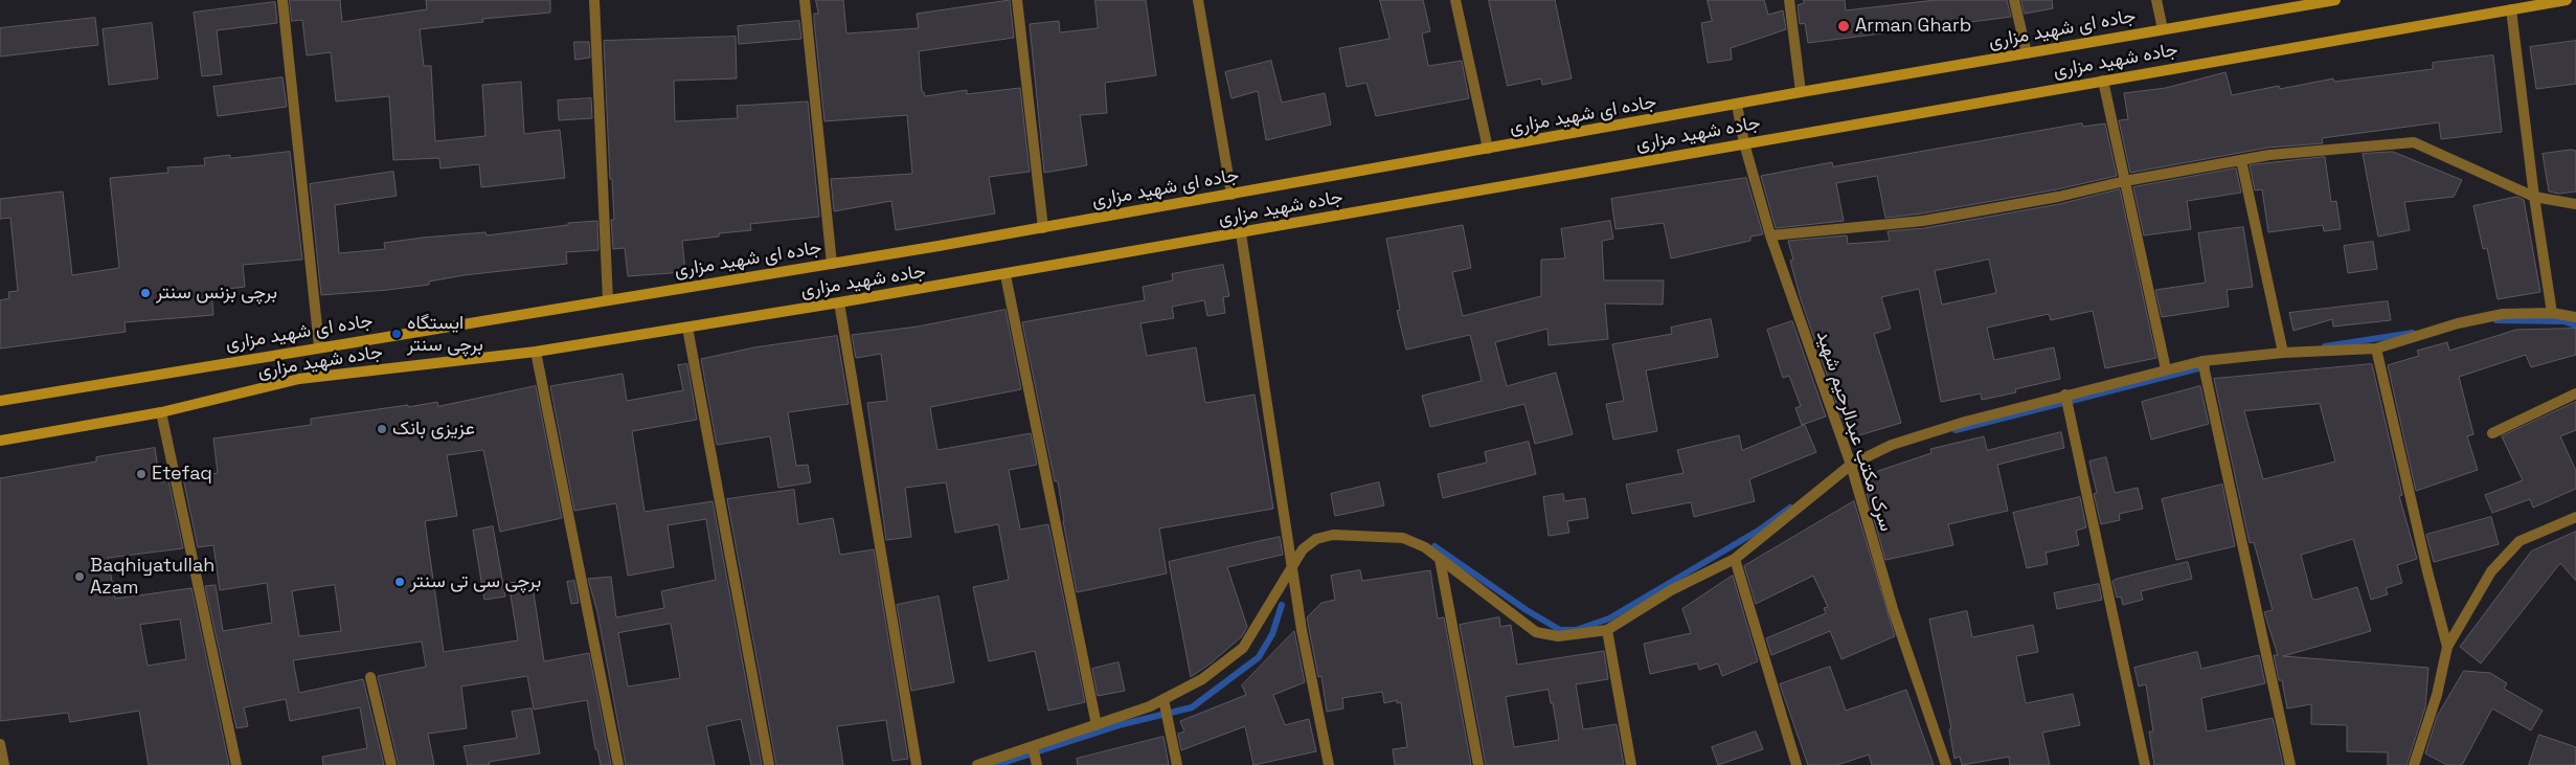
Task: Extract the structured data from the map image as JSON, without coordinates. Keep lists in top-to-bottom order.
{
  "streets": {
    "main road": ["جاده ای شهید مزاری", "جاده شهید مزاری"],
    "street": ["سرک مکتب عبدالرحیم شهید"]
  },
  "crossings": [
    ["جاده ای شهید مزاری", "سرک مکتب عبدالرحیم شهید"],
    ["جاده شهید مزاری", "سرک مکتب عبدالرحیم شهید"]
  ],
  "places": [
    "Arman Gharb",
    "برچی بزنس سنتر",
    "ایستگاه برچی سنتر",
    "عزیزی بانک",
    "Etefaq",
    "Baqhiyatullah Azam",
    "برچی سی تی سنتر"
  ]
}
